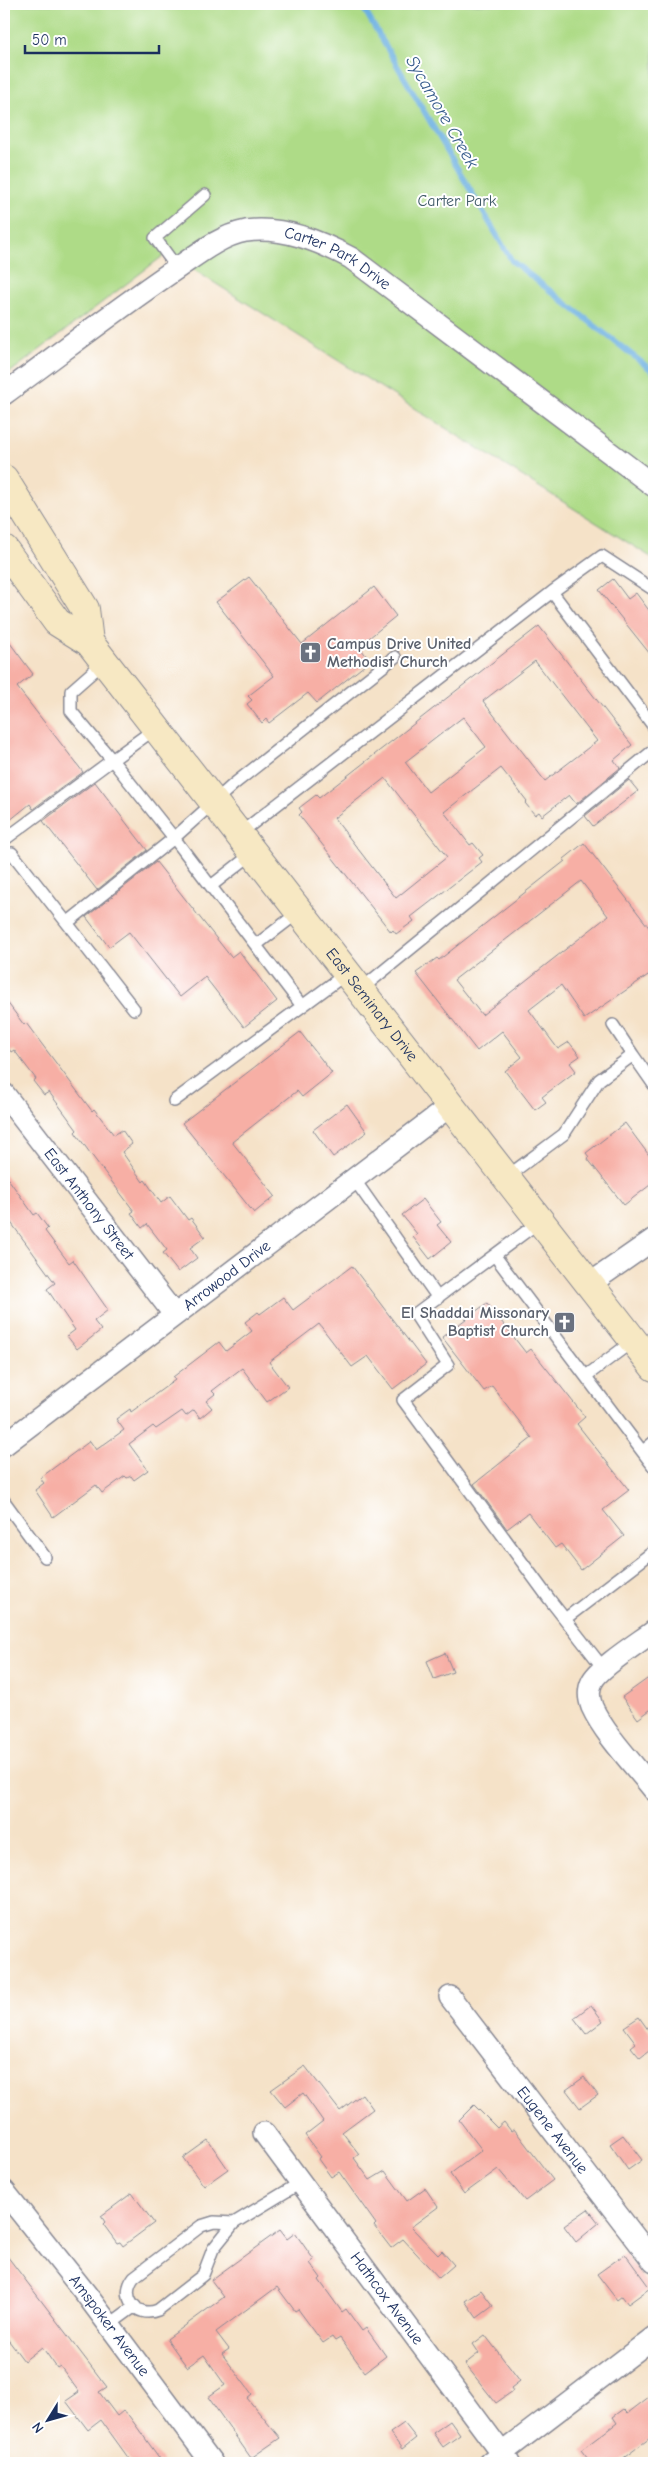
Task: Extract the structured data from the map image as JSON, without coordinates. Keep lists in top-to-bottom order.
{
  "streets": {
    "main road": ["East Seminary Drive"],
    "street": [
      "Carter Park Drive",
      "East Anthony Street",
      "Arrowood Drive",
      "Eugene Avenue",
      "Hathcox Avenue",
      "Amspoker Avenue"
    ]
  },
  "crossings": [
    ["East Seminary Drive", "Arrowood Drive"],
    ["East Anthony Street", "Arrowood Drive"]
  ],
  "water": ["Sycamore Creek"],
  "parks": ["Carter Park"],
  "places": {
    "church": ["Campus Drive United Methodist Church", "El Shaddai Missonary Baptist Church"]
  },
  "scale_bar": "50 m",
  "north": "bottom left"
}
